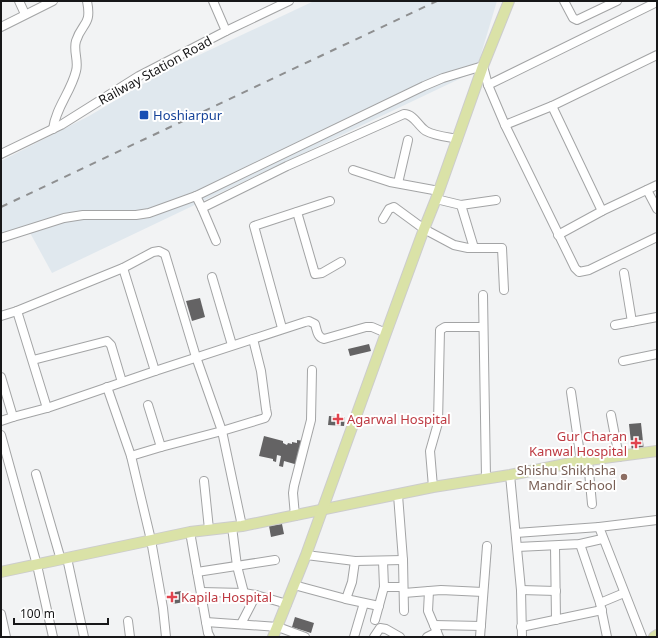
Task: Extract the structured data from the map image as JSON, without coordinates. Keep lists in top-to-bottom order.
{
  "streets": {
    "street": ["Railway Station Road"]
  },
  "places": {
    "transit": ["Hoshiarpur"],
    "health": ["Agarwal Hospital", "Gur Charan Kanwal Hospital", "Kapila Hospital"],
    "other": ["Shishu Shikhsha Mandir School"]
  },
  "scale_bar": "100 m"
}
